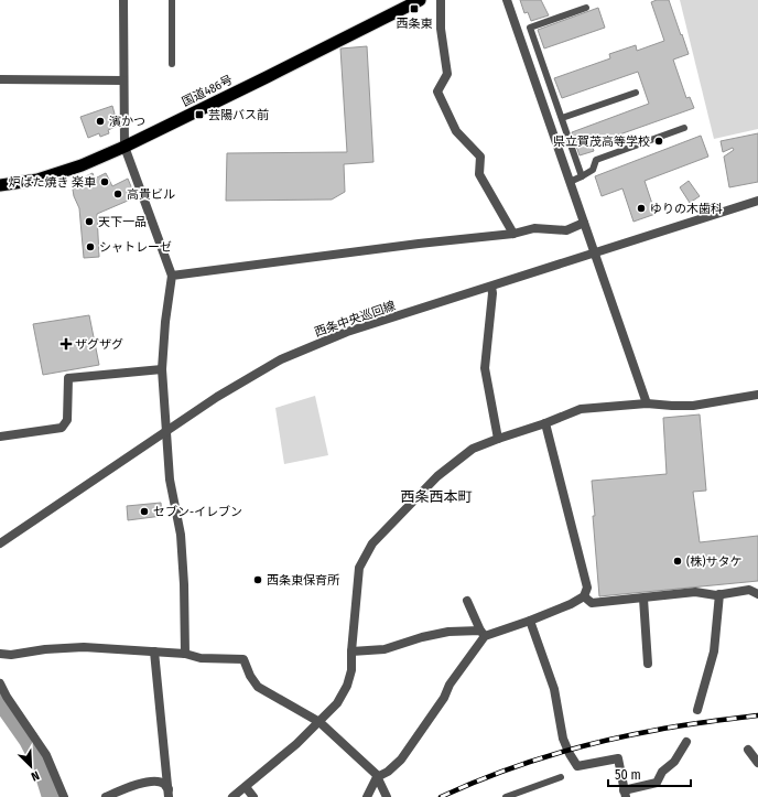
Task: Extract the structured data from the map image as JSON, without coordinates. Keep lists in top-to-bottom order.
{
  "streets": {
    "highway": ["国道486号"],
    "street": ["西条中央巡回線"]
  },
  "districts": ["西条西本町"],
  "places": {
    "transit": ["西条東", "芸陽バス前"],
    "other": [
      "濱かつ",
      "県立賀茂高等学校",
      "炉ばた焼き 楽車",
      "高貴ビル",
      "ゆりの木歯科",
      "天下一品",
      "シャトレーゼ",
      "セブン-イレブン",
      "(株)サタケ",
      "西条東保育所"
    ],
    "health": ["ザグザグ"]
  },
  "scale_bar": "50 m",
  "north": "bottom right"
}
